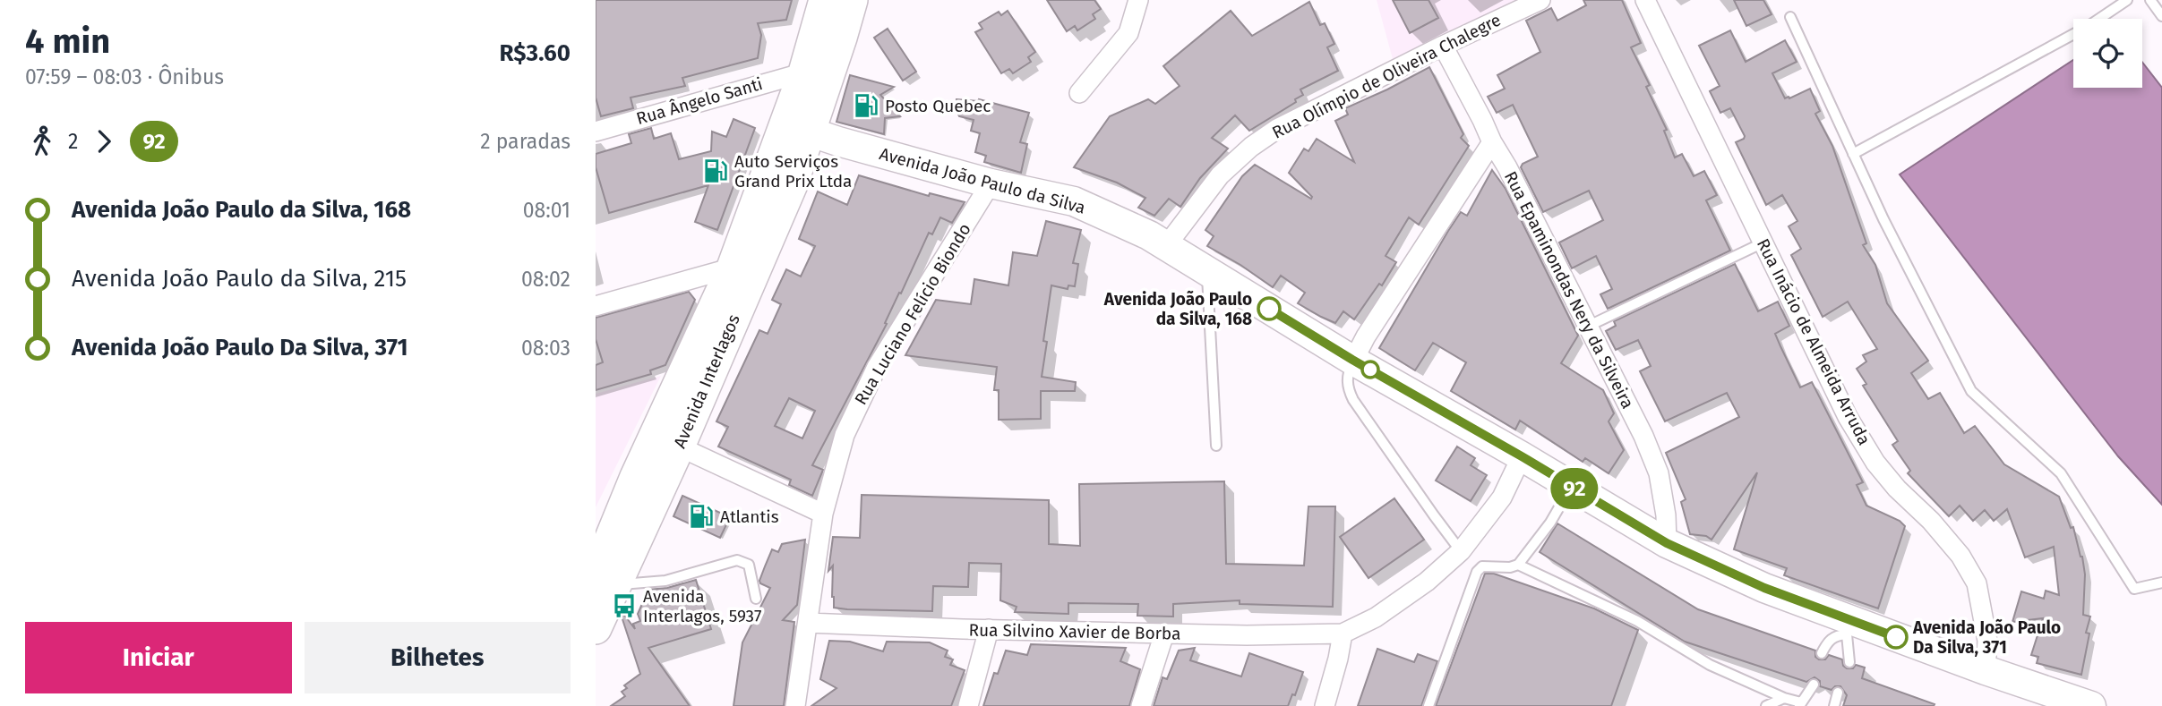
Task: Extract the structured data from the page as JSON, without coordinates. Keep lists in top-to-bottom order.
{
  "streets": {
    "main road": ["Avenida Interlagos"],
    "street": [
      "Rua Olímpio de Oliveira Chalegre",
      "Rua Ângelo Santi",
      "Avenida João Paulo da Silva",
      "Rua Epaminondas Nery da Silveira",
      "Rua Luciano Felício Biondo",
      "Rua Inácio de Almeida Arruda",
      "Rua Silvino Xavier de Borba"
    ]
  },
  "crossings": [
    ["Rua Olímpio de Oliveira Chalegre", "Avenida João Paulo da Silva"],
    ["Rua Olímpio de Oliveira Chalegre", "Rua Epaminondas Nery da Silveira"],
    ["Rua Ângelo Santi", "Avenida Interlagos"],
    ["Avenida João Paulo da Silva", "Rua Epaminondas Nery da Silveira"],
    ["Avenida João Paulo da Silva", "Rua Luciano Felício Biondo"],
    ["Avenida João Paulo da Silva", "Rua Inácio de Almeida Arruda"],
    ["Avenida João Paulo da Silva", "Avenida Interlagos"],
    ["Rua Luciano Felício Biondo", "Rua Silvino Xavier de Borba"]
  ],
  "places": {
    "fuel station": ["Posto Quebec", "Auto Serviços Grand Prix Ltda", "Atlantis"],
    "other": ["Avenida João Paulo da Silva, 168", "Avenida João Paulo Da Silva, 371"],
    "bus stop": ["Avenida Interlagos, 5937"]
  },
  "lines": ["bus line 92"],
  "page": {
    "heading": ["4 min", "07:59 – 08:03 · Ônibus", "R$3.60"],
    "on_map": "92",
    "legs": ["2", "92", "2 paradas"],
    "list": [
      {
        "name": "Avenida João Paulo da Silva, 168",
        "value": "08:01"
      },
      {
        "name": "Avenida João Paulo da Silva, 215",
        "value": "08:02"
      },
      {
        "name": "Avenida João Paulo Da Silva, 371",
        "value": "08:03"
      }
    ],
    "buttons": ["Iniciar", "Bilhetes"]
  }
}
